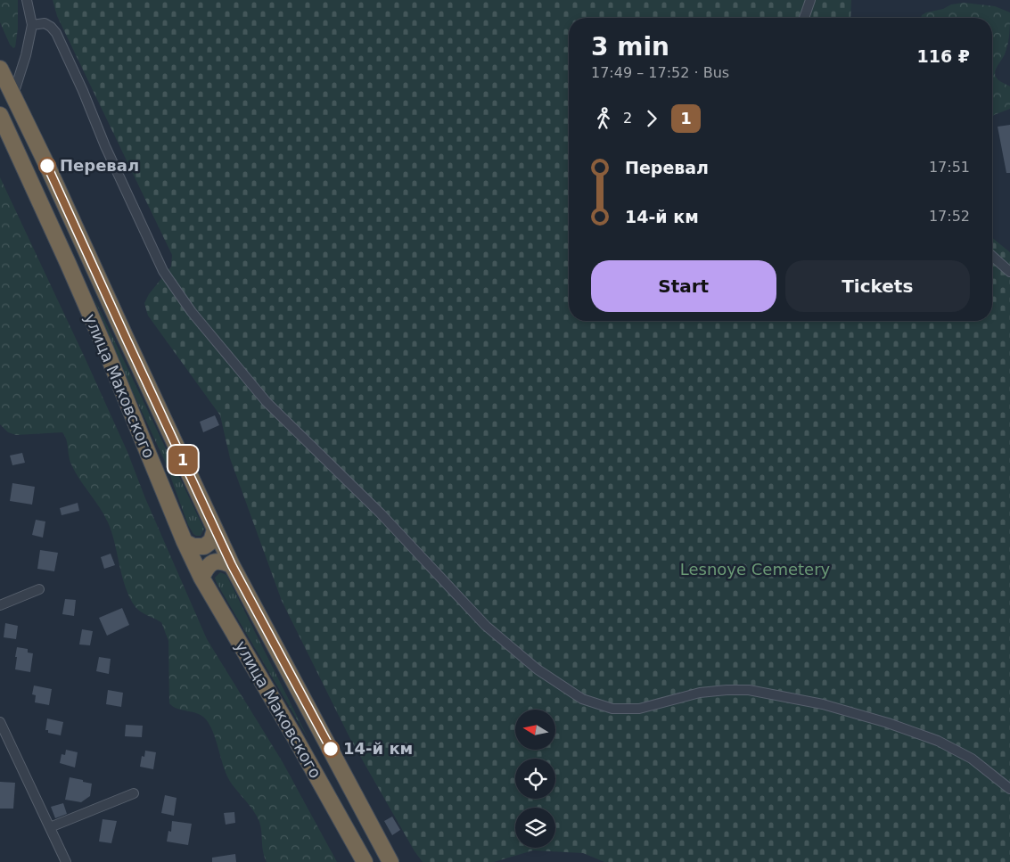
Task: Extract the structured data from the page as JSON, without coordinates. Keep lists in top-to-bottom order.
{
  "streets": {
    "highway": ["улица Маковского"]
  },
  "parks": ["Lesnoye Cemetery"],
  "places": ["Перевал", "14-й км"],
  "lines": ["bus line 1"],
  "north": "left",
  "page": {
    "on_map": "1",
    "heading": ["3 min", "17:49 – 17:52 · Bus", "116 ₽"],
    "legs": ["2", "1"],
    "list": [
      {
        "name": "Перевал",
        "value": "17:51"
      },
      {
        "name": "14-й км",
        "value": "17:52"
      }
    ],
    "buttons": ["Start", "Tickets"]
  }
}
